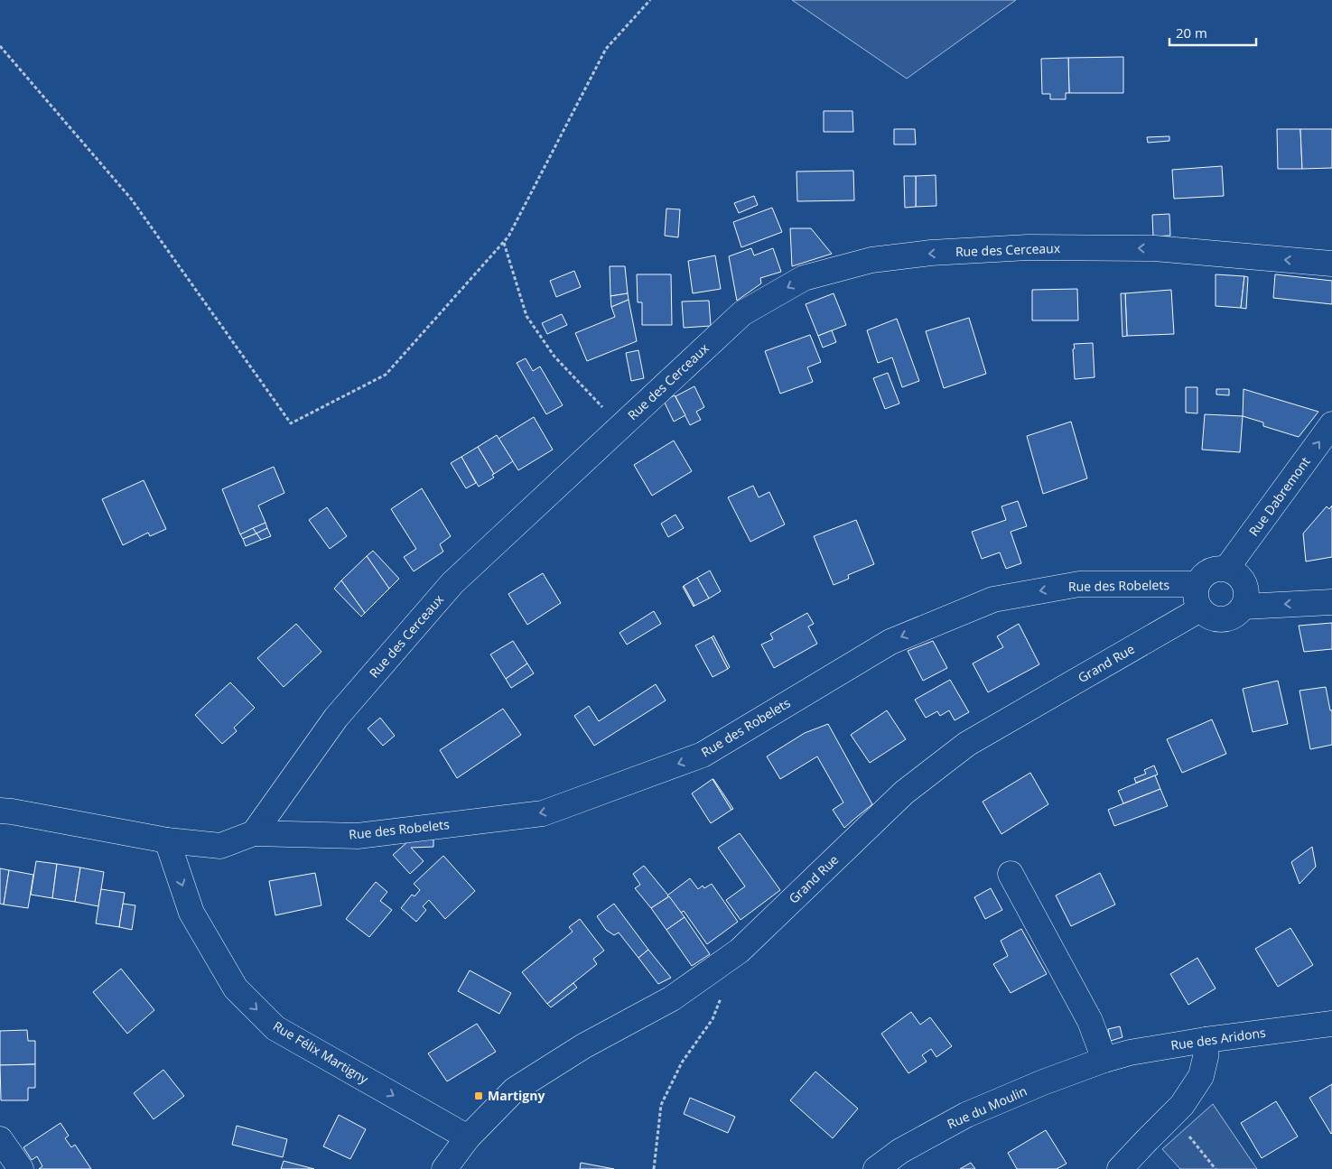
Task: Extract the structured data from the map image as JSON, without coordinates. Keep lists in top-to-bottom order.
{
  "streets": {
    "street": [
      "Rue des Cerceaux",
      "Rue Dabremont",
      "Rue des Robelets",
      "Grand Rue",
      "Rue des Aridons",
      "Rue Félix Martigny",
      "Rue du Moulin"
    ]
  },
  "crossings": [
    ["Rue des Cerceaux", "Rue des Robelets"],
    ["Rue Dabremont", "Rue des Robelets"],
    ["Rue Dabremont", "Grand Rue"],
    ["Rue des Robelets", "Grand Rue"],
    ["Grand Rue", "Rue Félix Martigny"],
    ["Rue des Aridons", "Rue du Moulin"]
  ],
  "one_way": [
    "Rue des Cerceaux",
    "Rue Dabremont",
    "Rue des Robelets",
    "Rue Félix Martigny"
  ],
  "places": {
    "transit": ["Martigny"]
  },
  "scale_bar": "20 m"
}
